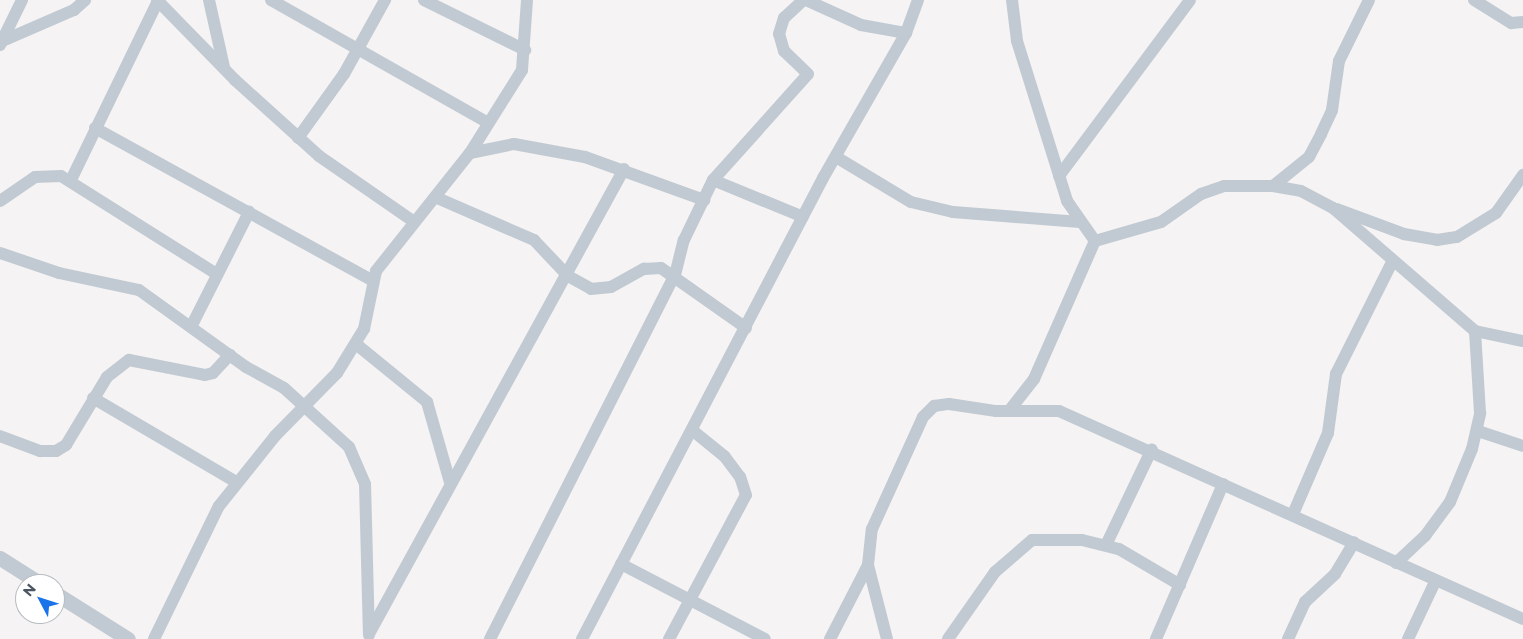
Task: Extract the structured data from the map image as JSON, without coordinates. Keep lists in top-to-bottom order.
{
  "north": "top left"
}
